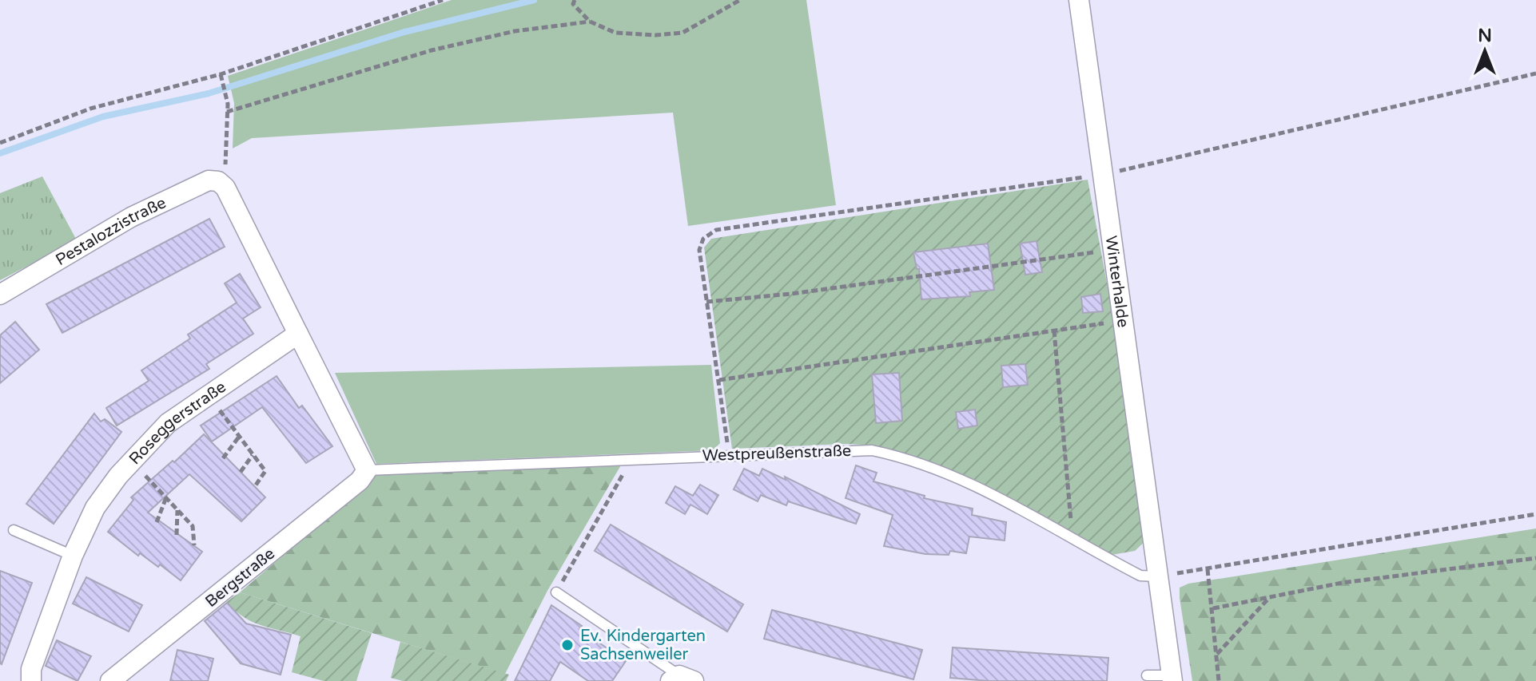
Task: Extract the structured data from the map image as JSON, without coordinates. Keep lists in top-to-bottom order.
{
  "streets": {
    "street": [
      "Pestalozzistraße",
      "Winterhalde",
      "Roseggerstraße",
      "Bergstraße"
    ],
    "lane": ["Westpreußenstraße"]
  },
  "crossings": [
    ["Winterhalde", "Westpreußenstraße"],
    ["Westpreußenstraße", "Bergstraße"]
  ],
  "places": ["Ev. Kindergarten Sachsenweiler"],
  "north": "top"
}
